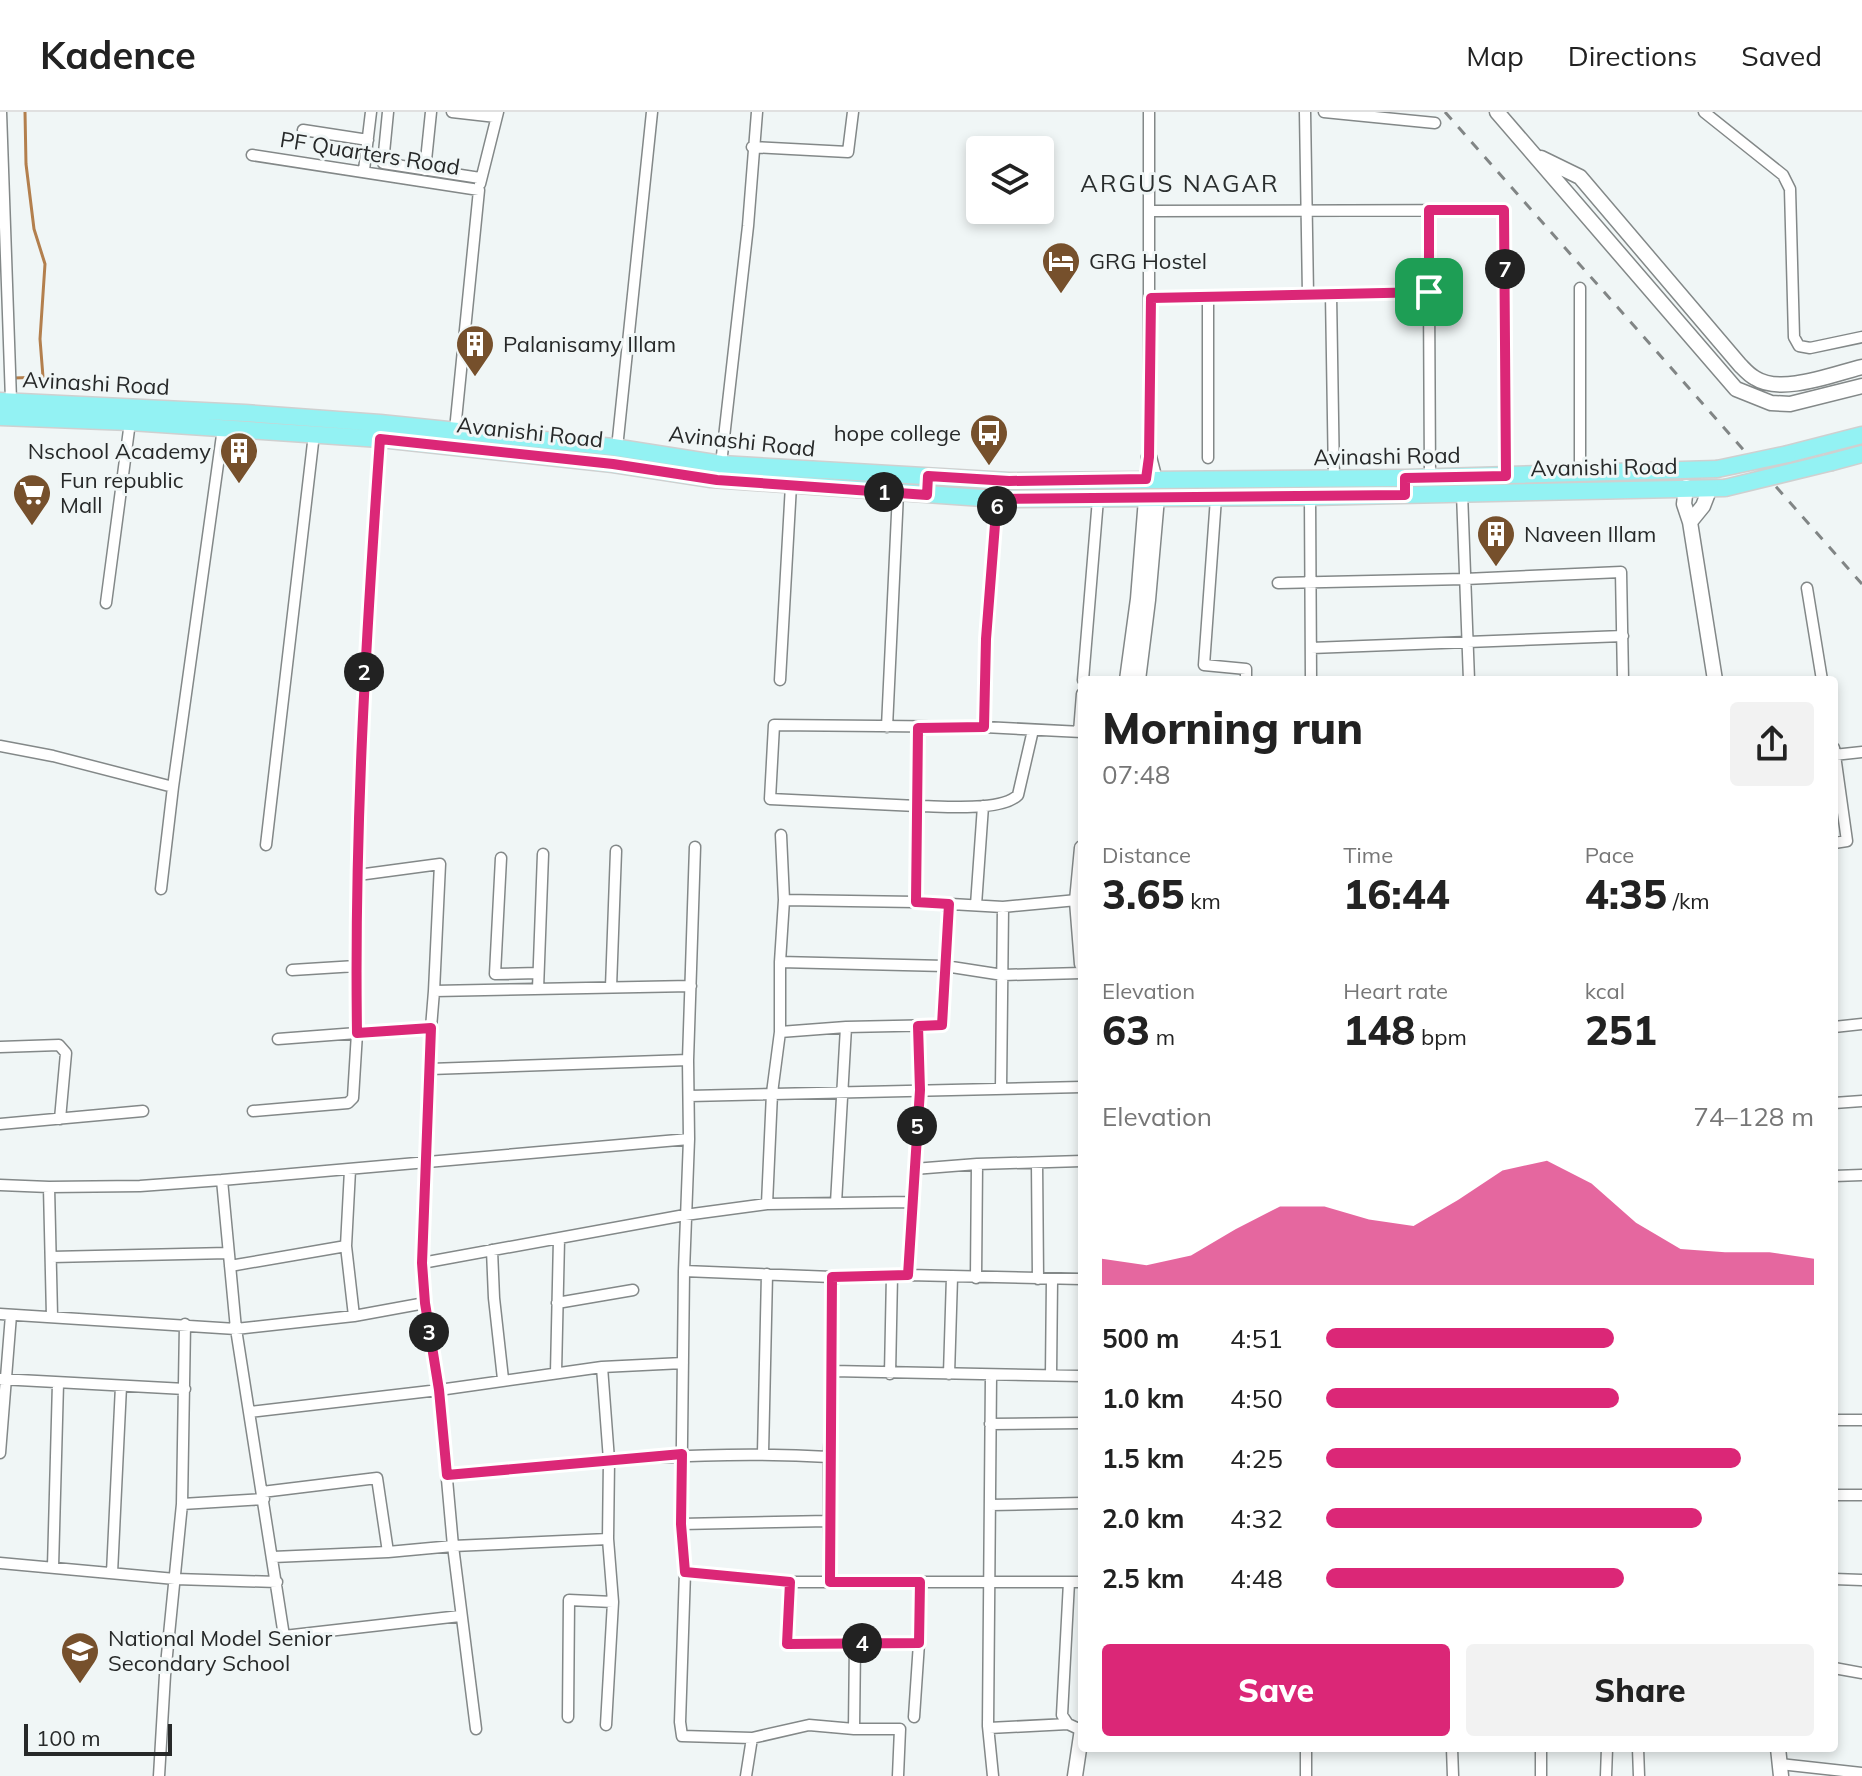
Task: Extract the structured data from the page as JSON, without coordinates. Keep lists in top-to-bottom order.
{
  "streets": {
    "main road": ["Avinashi Road", "Avanishi Road"],
    "street": ["PF Quarters Road"]
  },
  "crossings": [
    ["PF Quarters Road", "Avinashi Road"],
    ["Avinashi Road", "Avanishi Road"]
  ],
  "districts": ["ARGUS NAGAR"],
  "places": {
    "hotel": ["GRG Hostel"],
    "building": ["Palanisamy Illam", "Nschool Academy", "Naveen Illam"],
    "bus stop": ["hope college"],
    "supermarket": ["Fun republic Mall"],
    "school or university": ["National Model Senior Secondary School"]
  },
  "scale_bar": "100 m",
  "page": {
    "header": "Kadence",
    "nav": ["Map", "Directions", "Saved"],
    "pins": [
      "7",
      "1",
      "6",
      "2",
      "5",
      "3",
      "4"
    ],
    "heading": ["Morning run", "07:48"],
    "stats": [
      ["Distance", "3.65 km"],
      ["Time", "16:44"],
      ["Pace", "4:35 /km"],
      ["Elevation", "63 m"],
      ["Heart rate", "148 bpm"],
      ["kcal", "251"]
    ],
    "chart": ["Elevation", "74–128 m"],
    "list": [
      {
        "name": "500 m",
        "note": "4:51"
      },
      {
        "name": "1.0 km",
        "note": "4:50"
      },
      {
        "name": "1.5 km",
        "note": "4:25"
      },
      {
        "name": "2.0 km",
        "note": "4:32"
      },
      {
        "name": "2.5 km",
        "note": "4:48"
      }
    ],
    "buttons": ["Save", "Share"],
    "scale": "100 m"
  }
}
